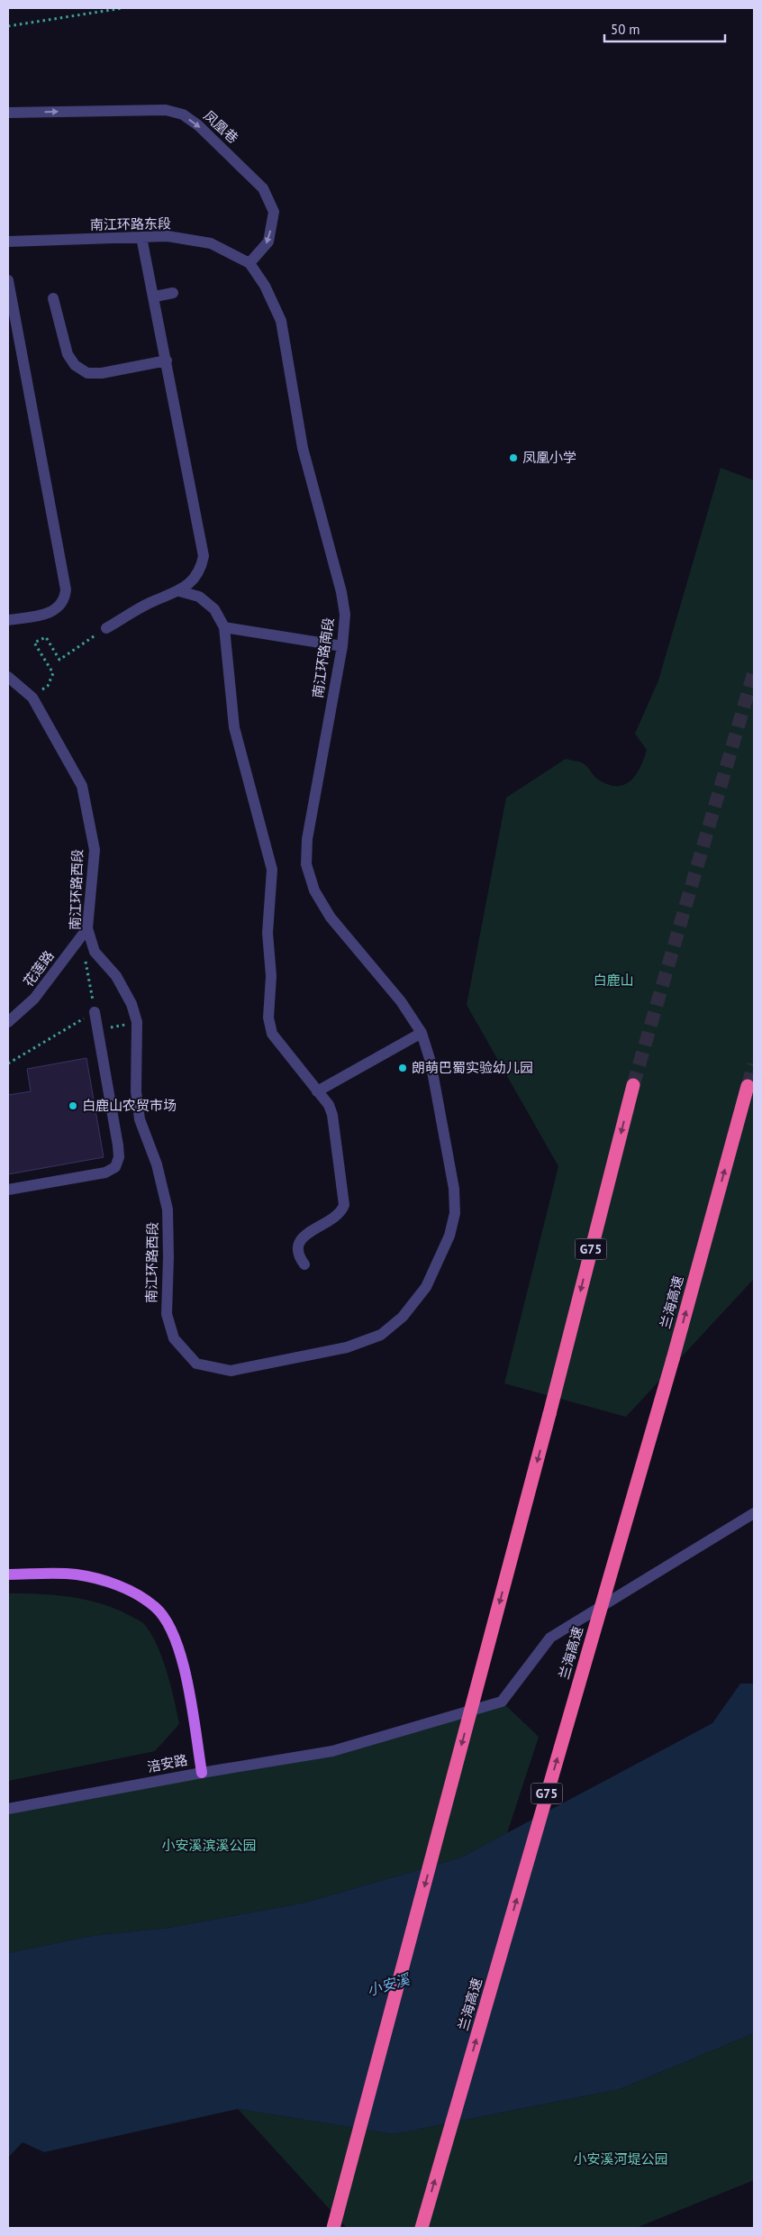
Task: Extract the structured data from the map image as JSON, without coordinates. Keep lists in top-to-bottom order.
{
  "streets": {
    "highway": ["G75", "兰海高速"],
    "street": [
      "凤凰巷",
      "南江环路东段",
      "南江环路南段",
      "南江环路西段",
      "花莲路",
      "涪安路"
    ]
  },
  "crossings": [
    ["凤凰巷", "南江环路东段"],
    ["凤凰巷", "南江环路南段"],
    ["南江环路东段", "南江环路南段"],
    ["南江环路南段", "南江环路西段"],
    ["南江环路西段", "花莲路"]
  ],
  "water": ["小安溪"],
  "parks": ["白鹿山", "小安溪滨溪公园", "小安溪河堤公园"],
  "places": ["凤凰小学", "朗萌巴蜀实验幼儿园", "白鹿山农贸市场"],
  "scale_bar": "50 m"
}
